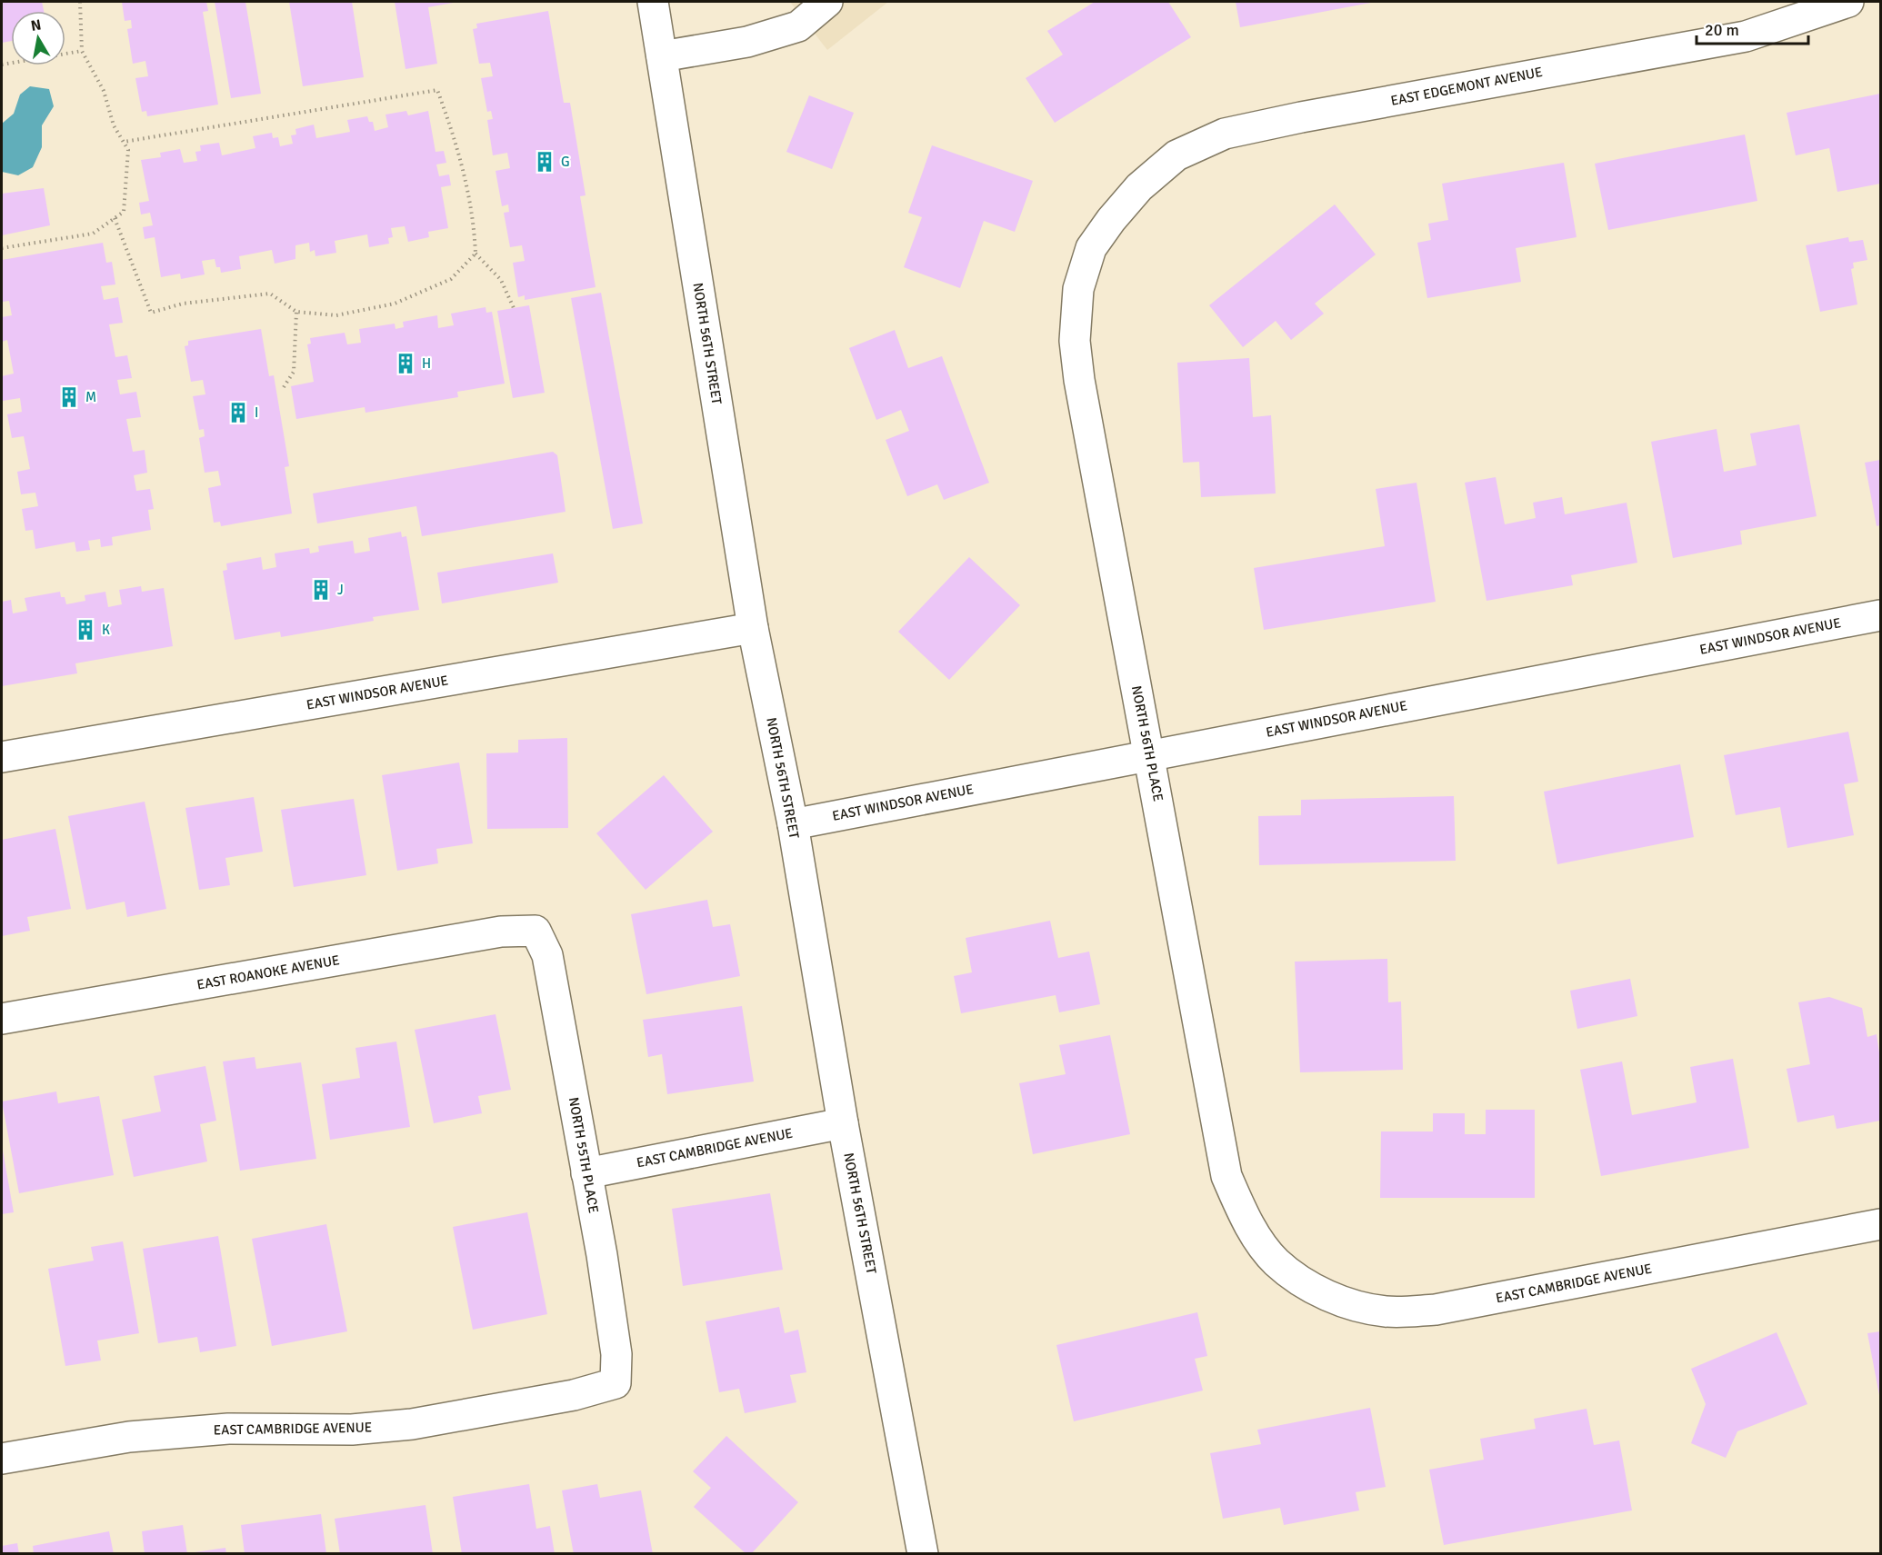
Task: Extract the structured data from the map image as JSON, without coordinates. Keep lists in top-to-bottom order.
{
  "streets": {
    "street": [
      "EAST EDGEMONT AVENUE",
      "NORTH 56TH STREET",
      "EAST WINDSOR AVENUE",
      "NORTH 56TH PLACE",
      "EAST ROANOKE AVENUE",
      "EAST CAMBRIDGE AVENUE",
      "NORTH 55TH PLACE"
    ]
  },
  "crossings": [
    ["EAST EDGEMONT AVENUE", "NORTH 56TH PLACE"],
    ["NORTH 56TH STREET", "EAST WINDSOR AVENUE"],
    ["NORTH 56TH STREET", "EAST CAMBRIDGE AVENUE"],
    ["EAST WINDSOR AVENUE", "NORTH 56TH PLACE"],
    ["NORTH 56TH PLACE", "EAST CAMBRIDGE AVENUE"],
    ["EAST ROANOKE AVENUE", "NORTH 55TH PLACE"],
    ["EAST CAMBRIDGE AVENUE", "NORTH 55TH PLACE"]
  ],
  "places": {
    "building": [
      "G",
      "H",
      "M",
      "I",
      "J",
      "K"
    ]
  },
  "scale_bar": "20 m",
  "north": "top"
}
